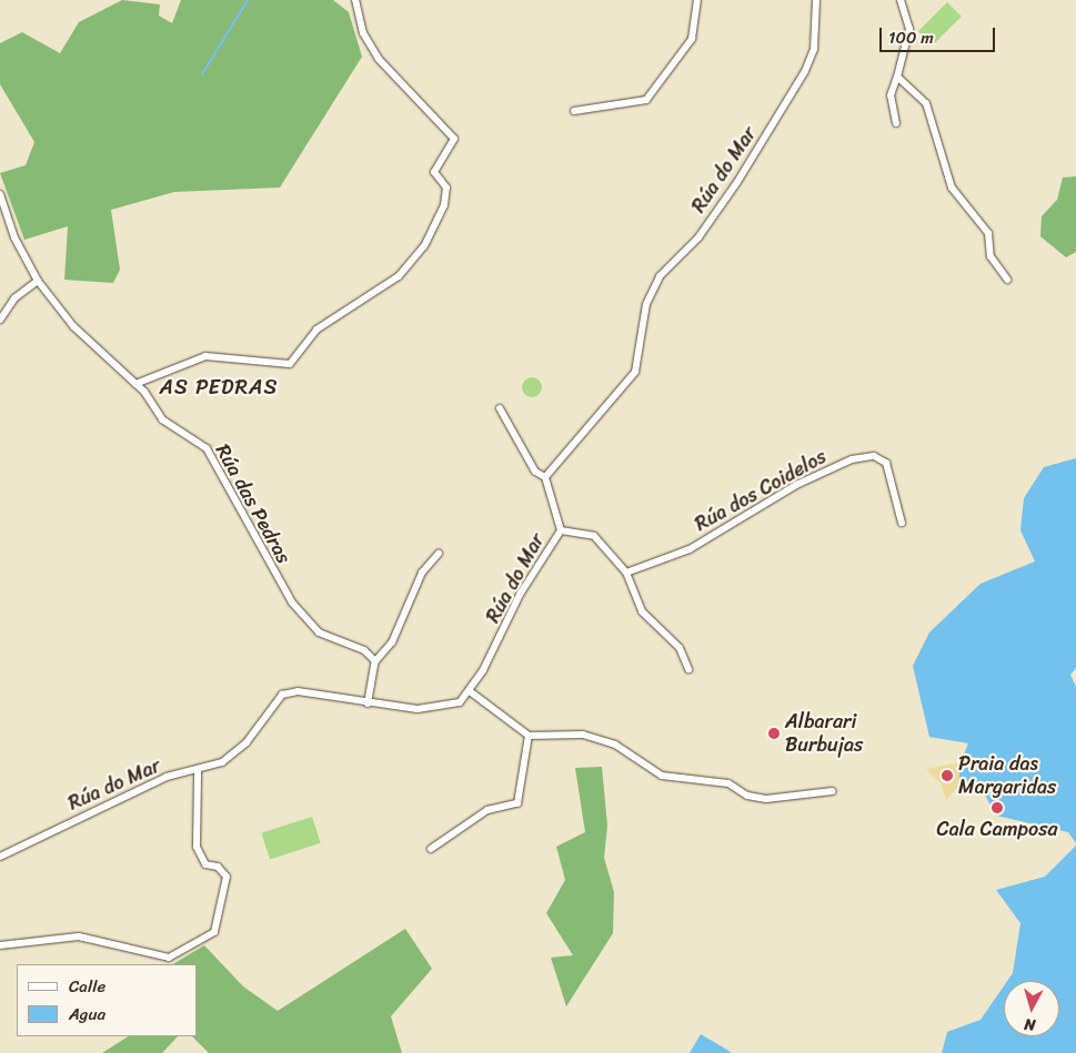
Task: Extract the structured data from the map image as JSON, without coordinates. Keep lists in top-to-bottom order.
{
  "streets": {
    "street": ["Rúa do Mar", "Rúa dos Coidelos", "Rúa das Pedras"]
  },
  "districts": ["AS PEDRAS"],
  "places": ["Albarari Burbujas", "Praia das Margaridas", "Cala Camposa"],
  "legend": ["Calle", "Agua"],
  "scale_bar": "100 m",
  "north": "bottom"
}
